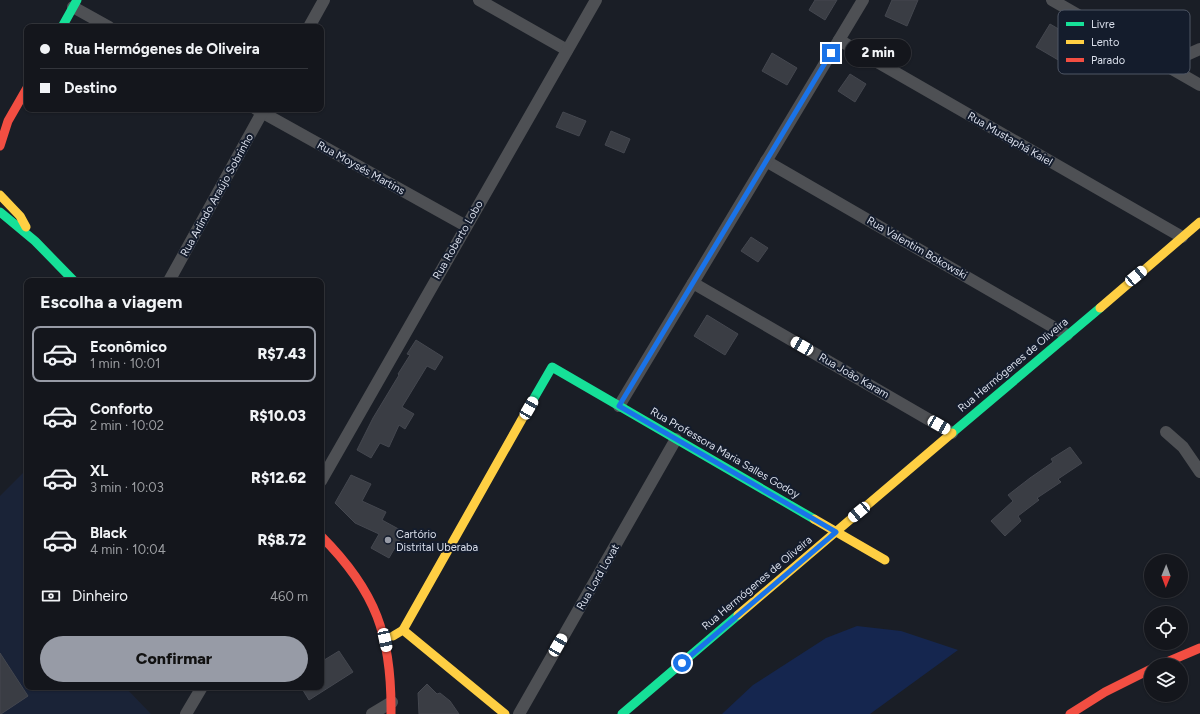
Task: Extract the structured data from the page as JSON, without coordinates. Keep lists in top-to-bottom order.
{
  "streets": {
    "street": [
      "Rua Mustaphá Kaiel",
      "Rua Moysés Martins",
      "Rua Arlindo Araújo Sobrinho",
      "Rua Roberto Lobo",
      "Rua Valentim Bokowski",
      "Rua Hermógenes de Oliveira",
      "Rua João Karam",
      "Rua Professora Maria Salles Godoy",
      "Rua Lord Lovat"
    ]
  },
  "crossings": [
    ["Rua Mustaphá Kaiel", "Rua Hermógenes de Oliveira"],
    ["Rua Moysés Martins", "Rua Roberto Lobo"],
    ["Rua Valentim Bokowski", "Rua Hermógenes de Oliveira"],
    ["Rua Hermógenes de Oliveira", "Rua João Karam"],
    ["Rua Hermógenes de Oliveira", "Rua Professora Maria Salles Godoy"],
    ["Rua Professora Maria Salles Godoy", "Rua Lord Lovat"]
  ],
  "places": ["Cartório Distrital Uberaba"],
  "legend": ["Livre", "Lento", "Parado"],
  "north": "bottom",
  "page": {
    "banner": ["Rua Hermógenes de Oliveira", "Destino"],
    "bubble": "2 min",
    "heading": "Escolha a viagem",
    "list": [
      {
        "name": "Econômico",
        "note": "1 min · 10:01",
        "value": "R$7.43"
      },
      {
        "name": "Conforto",
        "note": "2 min · 10:02",
        "value": "R$10.03"
      },
      {
        "name": "XL",
        "note": "3 min · 10:03",
        "value": "R$12.62"
      },
      {
        "name": "Black",
        "note": "4 min · 10:04",
        "value": "R$8.72"
      }
    ],
    "pay": ["Dinheiro", "460 m"],
    "buttons": "Confirmar"
  }
}
